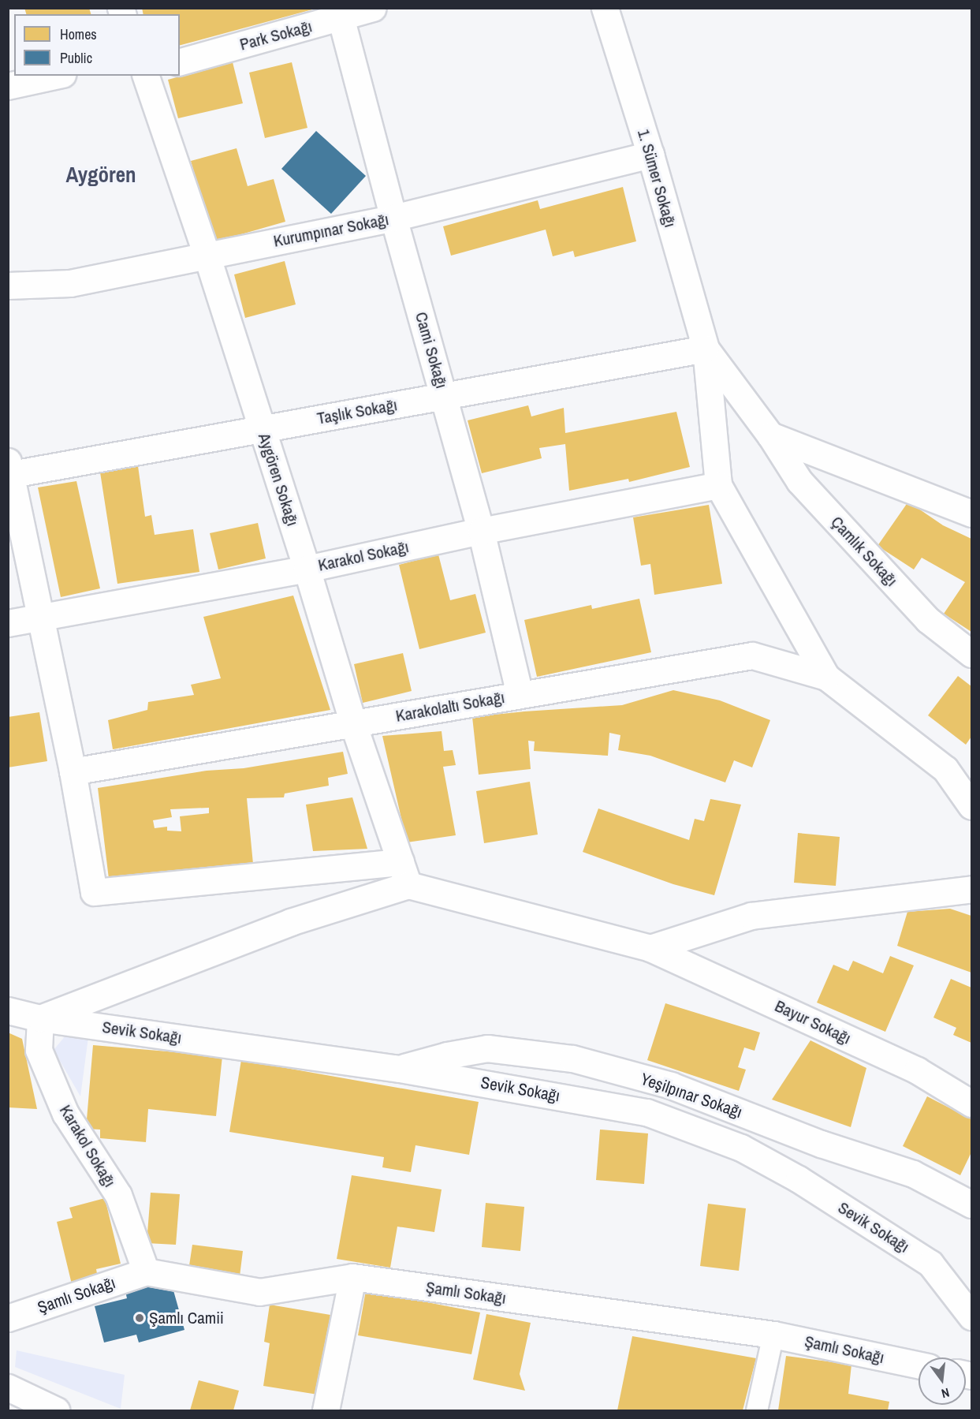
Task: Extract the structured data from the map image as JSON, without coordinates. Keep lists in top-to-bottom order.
{
  "streets": {
    "street": [
      "Park Sokağı",
      "1. Sümer Sokağı",
      "Kurumpınar Sokağı",
      "Cami Sokağı",
      "Taşlık Sokağı",
      "Aygören Sokağı",
      "Çamlık Sokağı",
      "Karakol Sokağı",
      "Karakolaltı Sokağı",
      "Bayur Sokağı",
      "Sevik Sokağı",
      "Yeşilpınar Sokağı",
      "Şamlı Sokağı"
    ]
  },
  "crossings": [
    ["Park Sokağı", "Cami Sokağı"],
    ["1. Sümer Sokağı", "Kurumpınar Sokağı"],
    ["1. Sümer Sokağı", "Taşlık Sokağı"],
    ["1. Sümer Sokağı", "Çamlık Sokağı"],
    ["Kurumpınar Sokağı", "Cami Sokağı"],
    ["Kurumpınar Sokağı", "Aygören Sokağı"],
    ["Cami Sokağı", "Taşlık Sokağı"],
    ["Cami Sokağı", "Karakol Sokağı"],
    ["Cami Sokağı", "Karakolaltı Sokağı"],
    ["Taşlık Sokağı", "Aygören Sokağı"],
    ["Taşlık Sokağı", "Çamlık Sokağı"],
    ["Aygören Sokağı", "Karakol Sokağı"],
    ["Aygören Sokağı", "Karakolaltı Sokağı"],
    ["Aygören Sokağı", "Bayur Sokağı"],
    ["Karakol Sokağı", "Sevik Sokağı"],
    ["Karakol Sokağı", "Şamlı Sokağı"],
    ["Sevik Sokağı", "Yeşilpınar Sokağı"]
  ],
  "districts": ["Aygören"],
  "places": ["Şamlı Camii"],
  "legend": ["Homes", "Public"],
  "north": "bottom"
}
